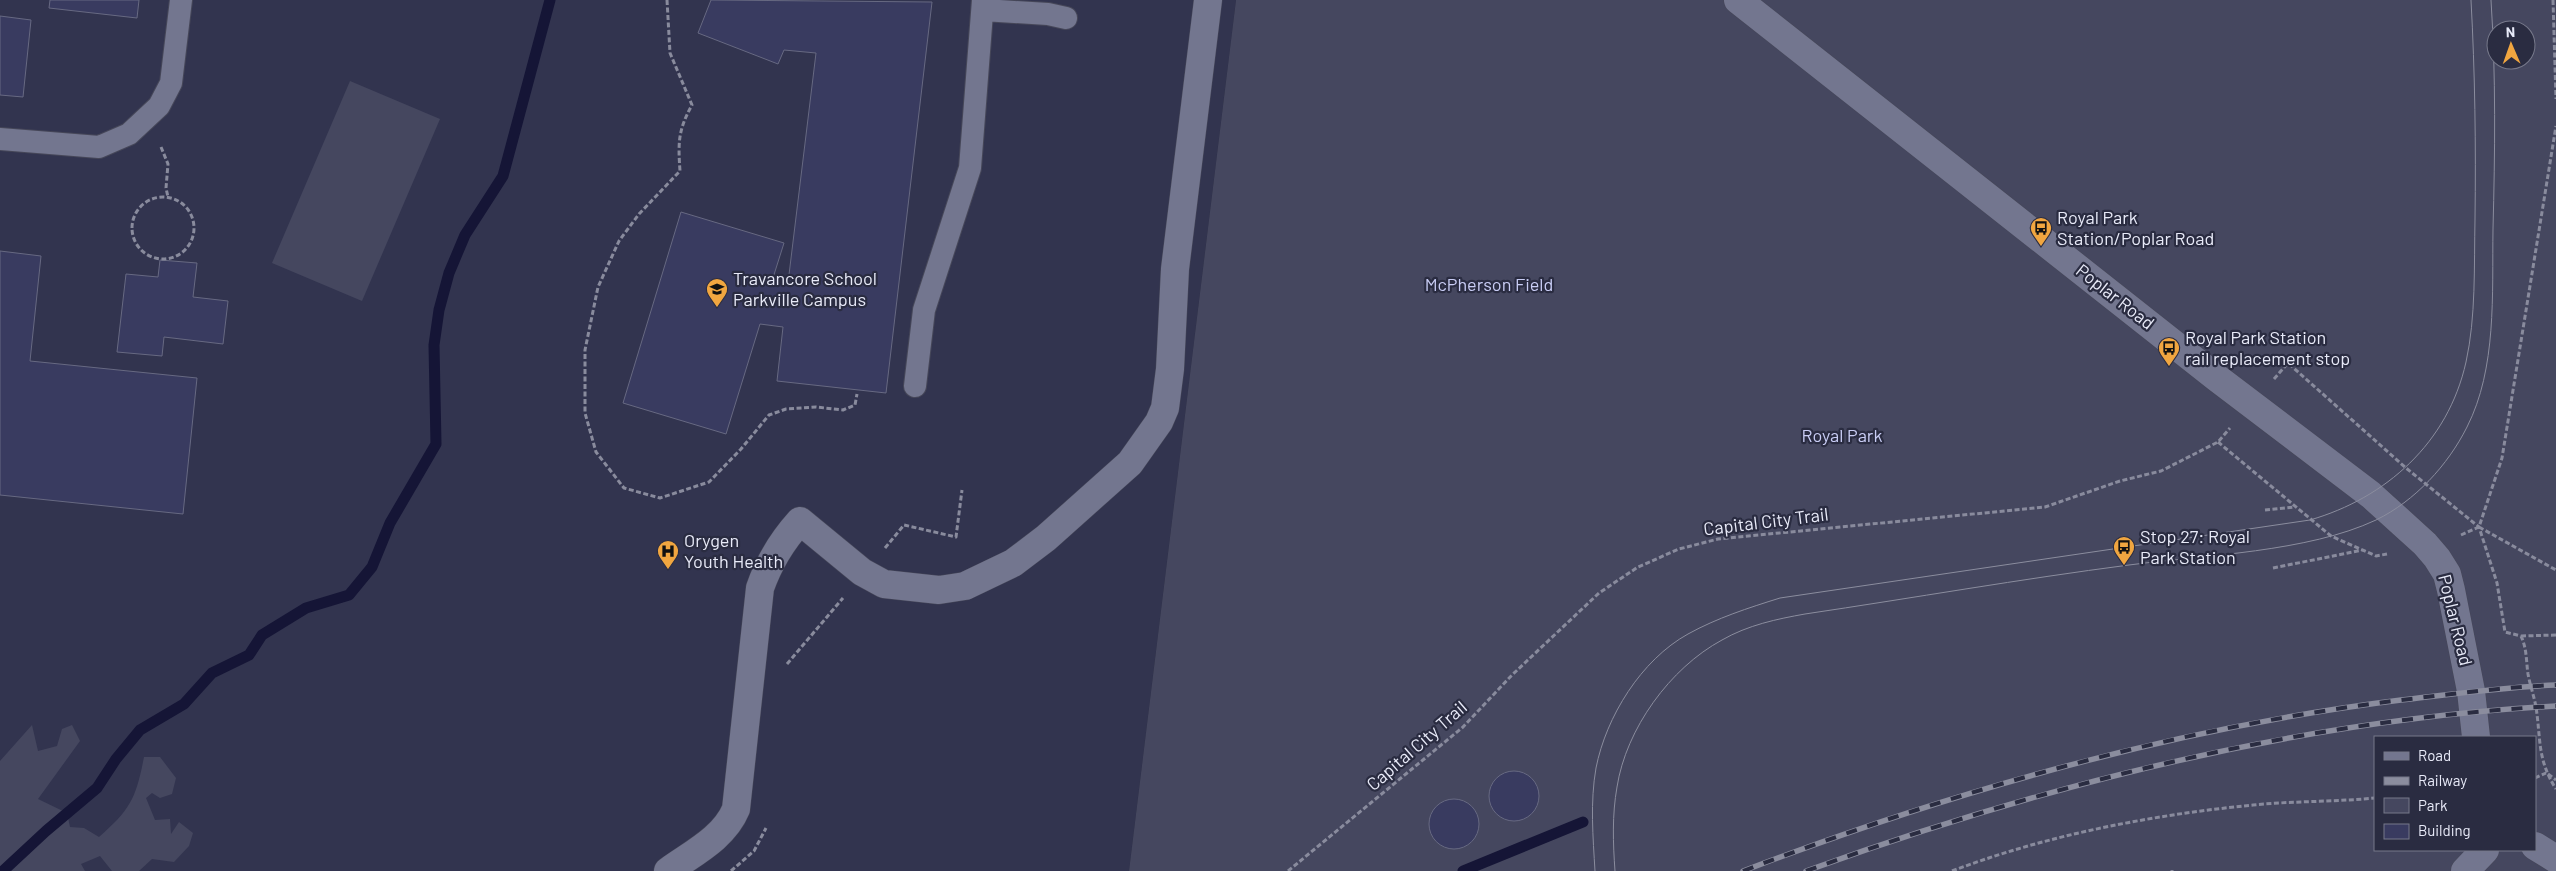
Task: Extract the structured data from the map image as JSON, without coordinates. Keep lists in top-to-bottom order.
{
  "streets": {
    "street": ["Poplar Road"],
    "path": ["Capital City Trail"]
  },
  "crossings": [
    ["Poplar Road", "Capital City Trail"]
  ],
  "parks": ["McPherson Field", "Royal Park"],
  "places": {
    "bus stop": ["Royal Park Station/Poplar Road", "Royal Park Station rail replacement stop", "Stop 27: Royal Park Station"],
    "school or university": ["Travancore School Parkville Campus"],
    "hospital": ["Orygen Youth Health"]
  },
  "legend": [
    "Road",
    "Railway",
    "Park",
    "Building"
  ],
  "north": "top"
}
